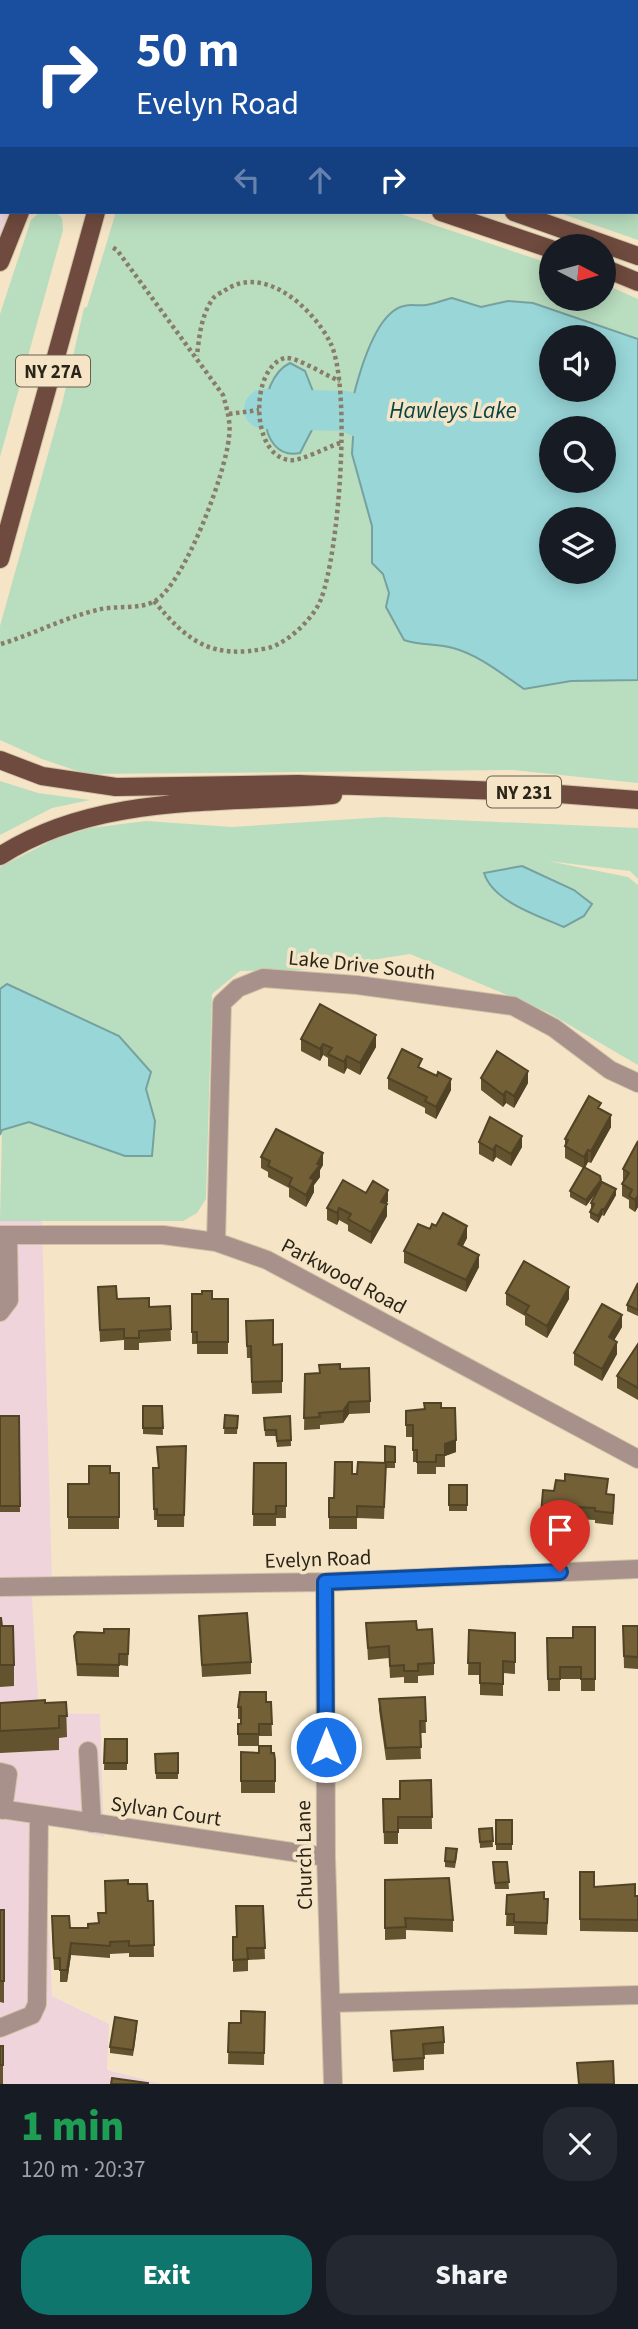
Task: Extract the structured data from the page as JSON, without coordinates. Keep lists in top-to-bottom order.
{
  "streets": {
    "main road": ["NY 27A", "NY 231"],
    "street": [
      "Lake Drive South",
      "Parkwood Road",
      "Evelyn Road",
      "Sylvan Court",
      "Church Lane"
    ]
  },
  "crossings": [
    ["Lake Drive South", "Parkwood Road"],
    ["Evelyn Road", "Church Lane"],
    ["Sylvan Court", "Church Lane"]
  ],
  "water": ["Hawleys Lake"],
  "north": "right",
  "page": {
    "turn": ["50 m", "Evelyn Road"],
    "heading": ["1 min", "120 m · 20:37"],
    "buttons": ["Exit", "Share"]
  }
}
